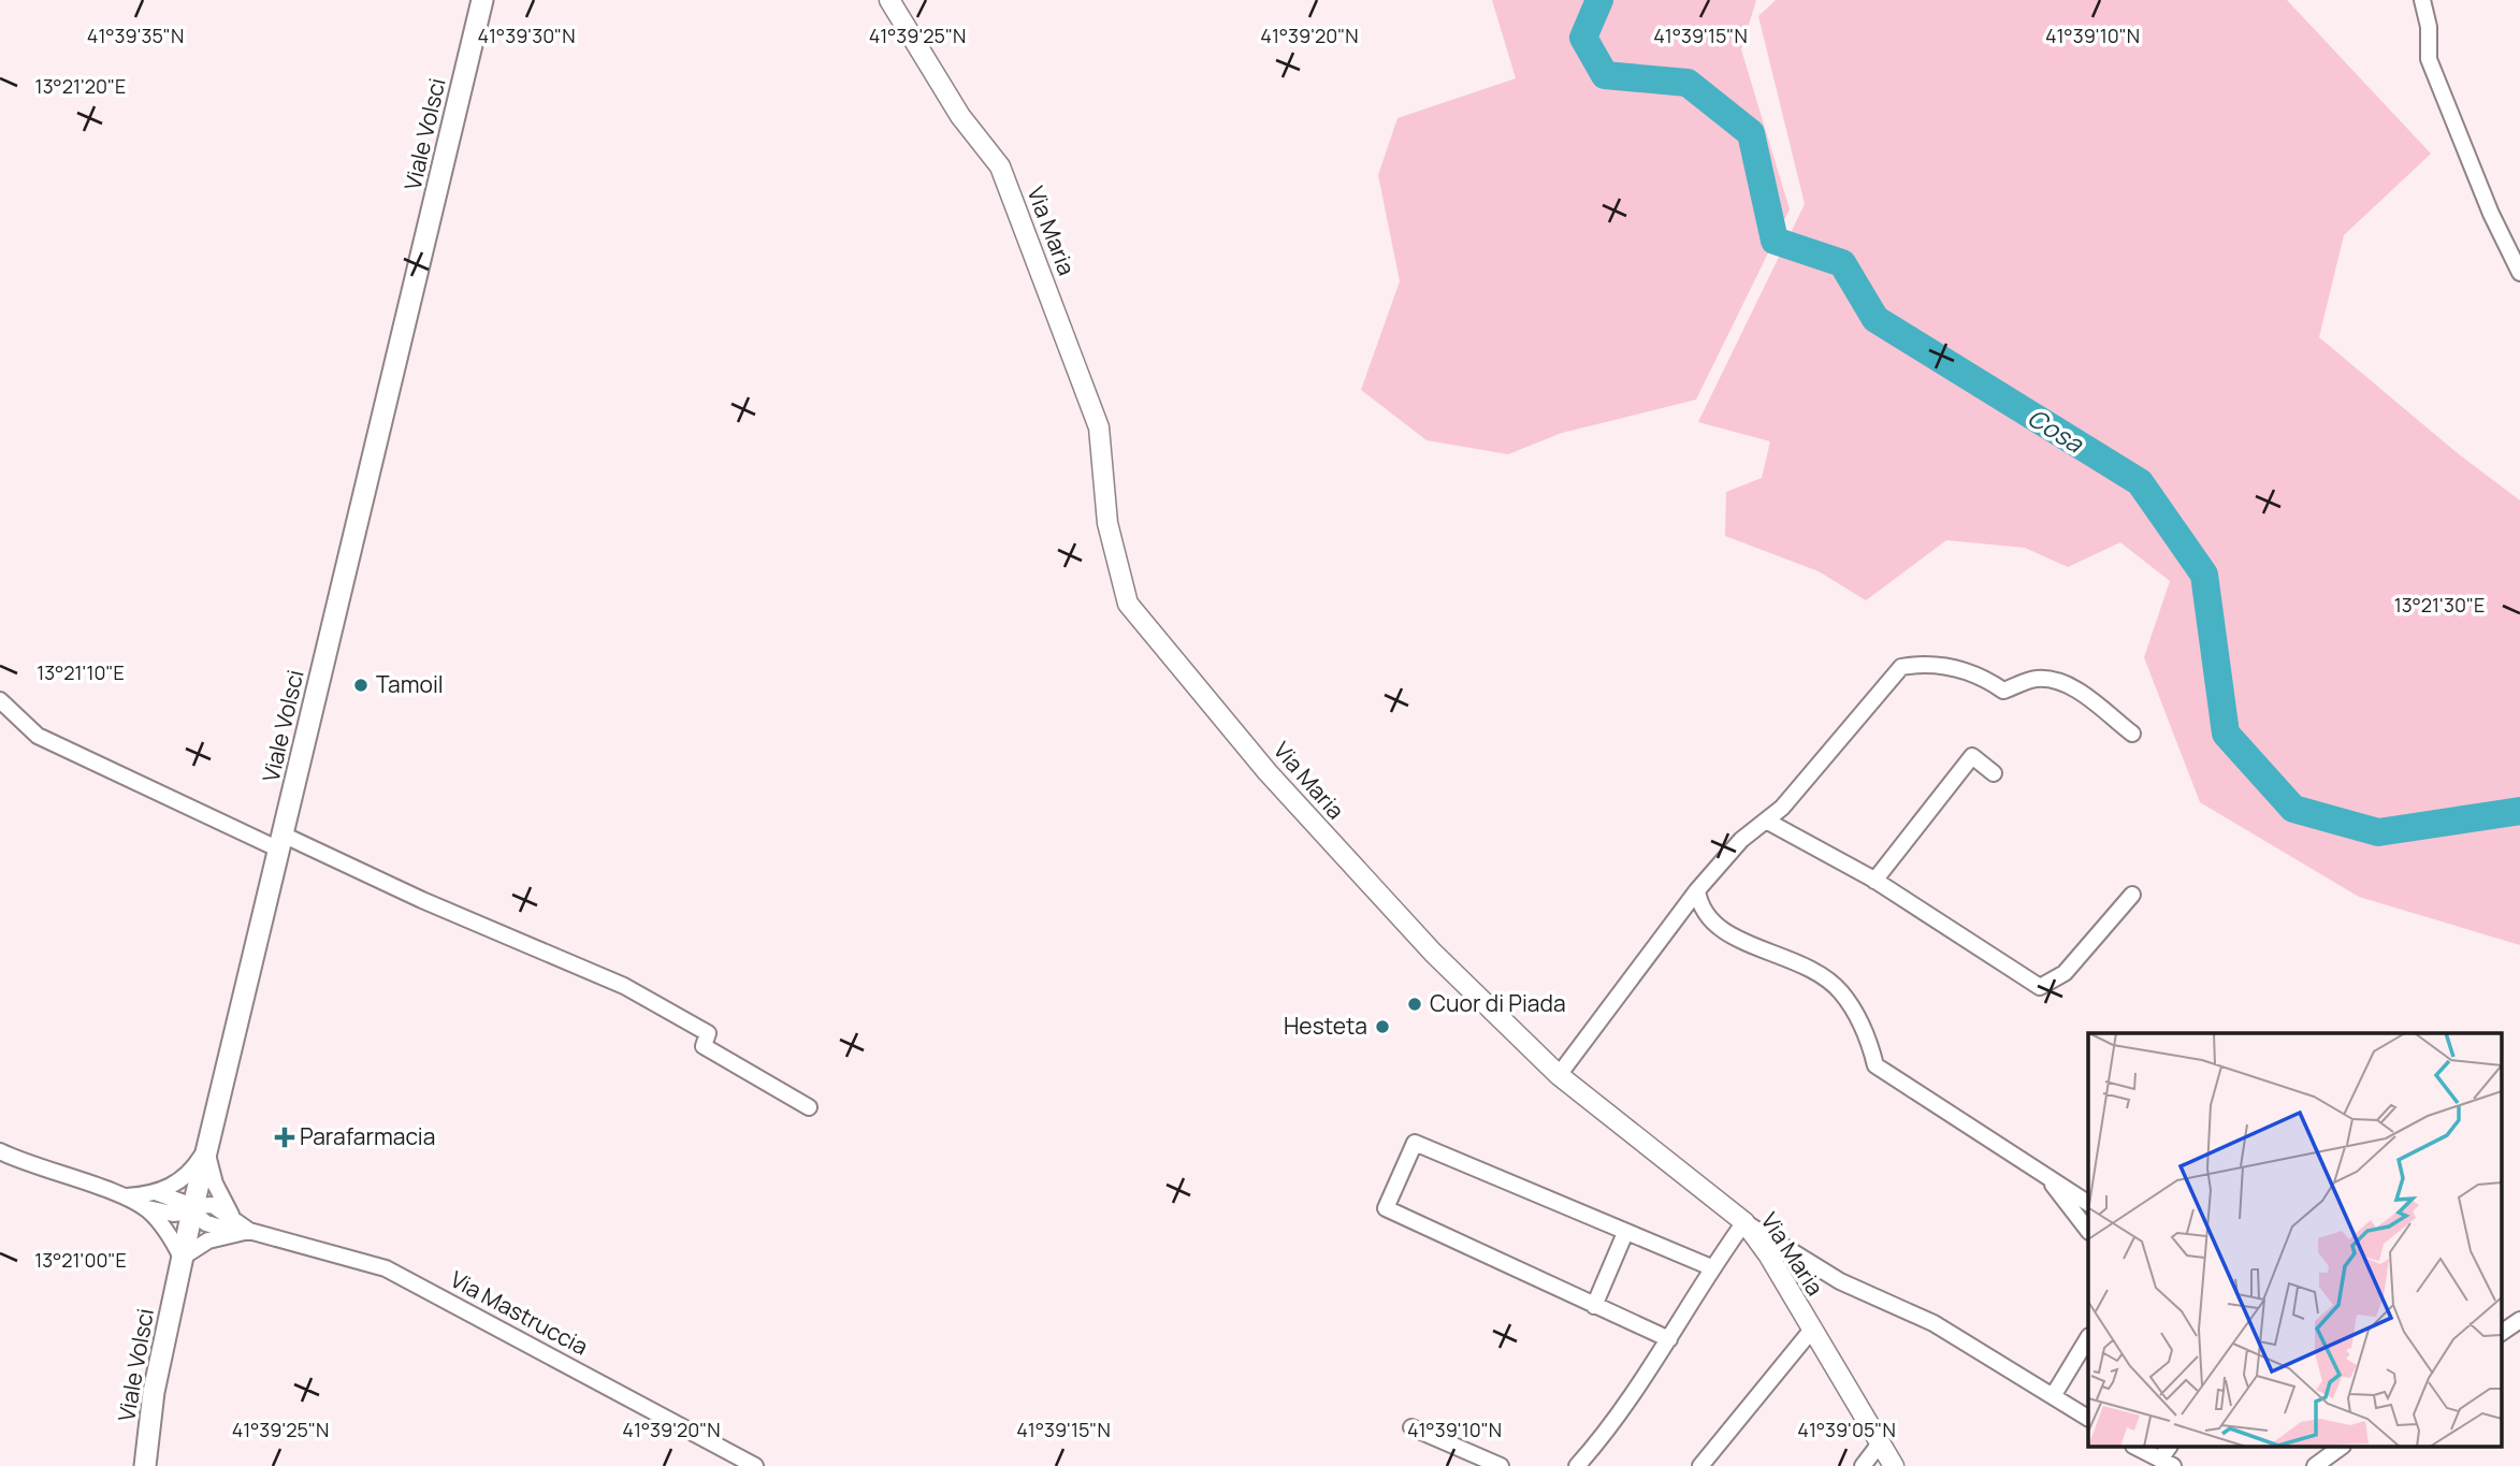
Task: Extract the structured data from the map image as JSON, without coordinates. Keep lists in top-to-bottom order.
{
  "streets": {
    "main road": ["Viale Volsci"],
    "street": ["Via Maria", "Via Mastruccia"]
  },
  "crossings": [
    ["Viale Volsci", "Via Mastruccia"]
  ],
  "water": ["Cosa"],
  "places": {
    "other": ["Tamoil", "Cuor di Piada", "Hesteta"],
    "health": ["Parafarmacia"]
  },
  "coordinates": [
    "41°39'35\"N",
    "41°39'25\"N",
    "41°39'30\"N",
    "41°39'20\"N",
    "41°39'15\"N",
    "41°39'10\"N",
    "13°21'20\"E",
    "13°21'30\"E",
    "13°21'10\"E",
    "13°21'00\"E",
    "41°39'05\"N"
  ]
}
